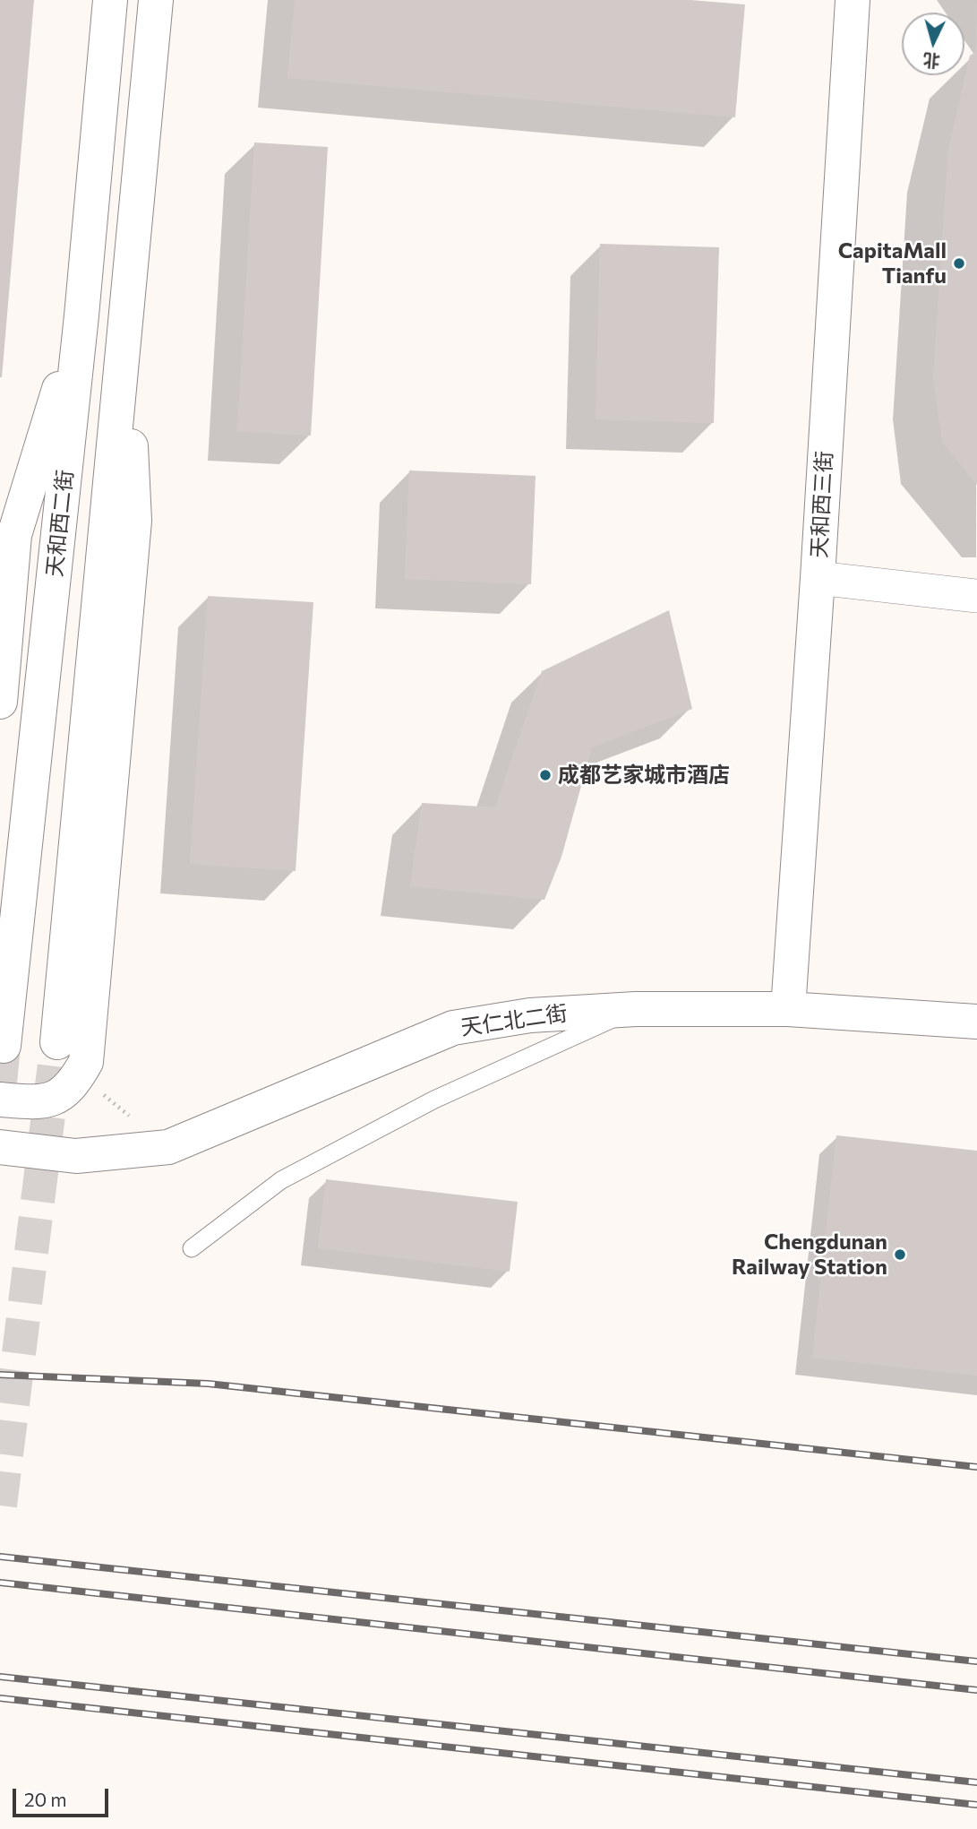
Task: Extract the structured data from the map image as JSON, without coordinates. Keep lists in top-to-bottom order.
{
  "streets": {
    "street": ["天和西三街", "天和西二街", "天仁北二街"]
  },
  "crossings": [
    ["天和西三街", "天仁北二街"]
  ],
  "places": ["CapitaMall Tianfu", "成都艺家城市酒店", "Chengdunan Railway Station"],
  "scale_bar": "20 m",
  "north": "bottom"
}
